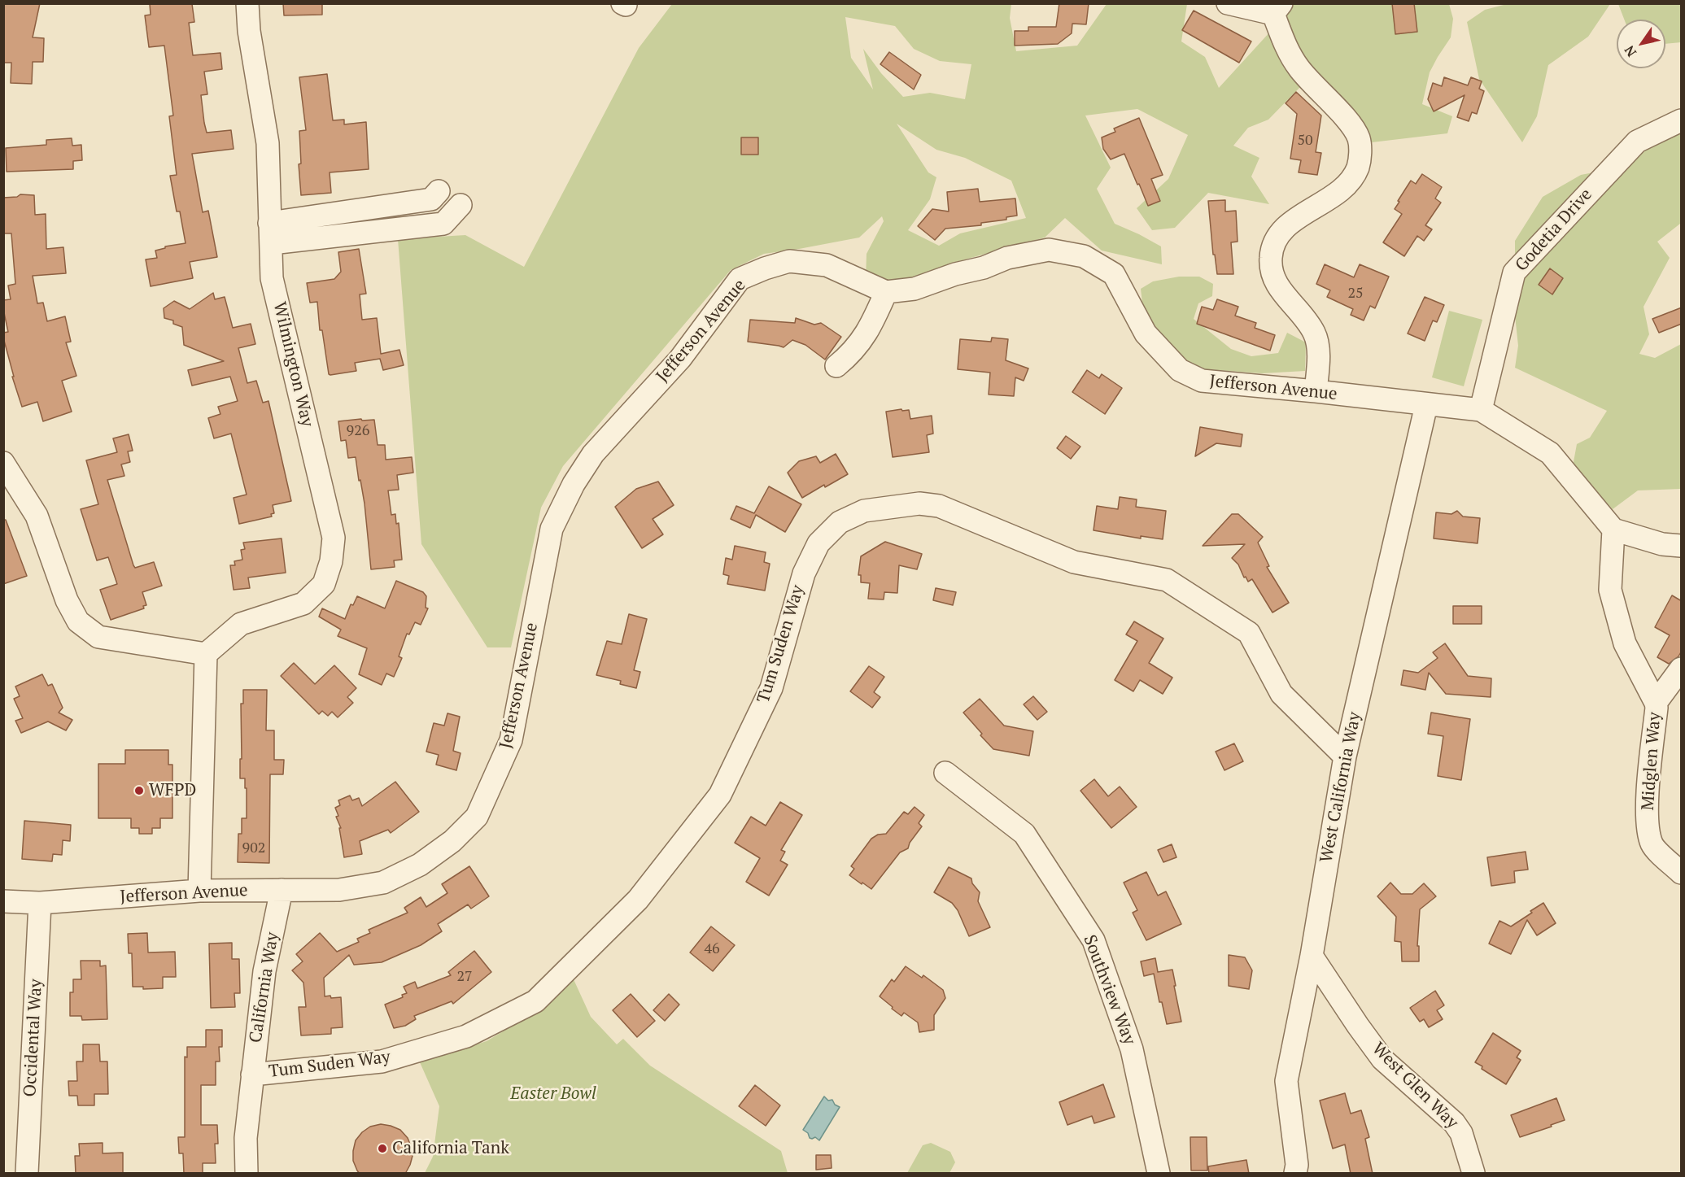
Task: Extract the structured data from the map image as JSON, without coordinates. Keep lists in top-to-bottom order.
{
  "streets": {
    "street": [
      "Godetia Drive",
      "Jefferson Avenue",
      "Wilmington Way",
      "Tum Suden Way",
      "Midglen Way",
      "West California Way",
      "California Way",
      "Southview Way",
      "Occidental Way",
      "West Glen Way"
    ]
  },
  "crossings": [
    ["Godetia Drive", "Jefferson Avenue"],
    ["Jefferson Avenue", "Midglen Way"],
    ["Jefferson Avenue", "West California Way"],
    ["Jefferson Avenue", "California Way"],
    ["Jefferson Avenue", "Occidental Way"],
    ["Tum Suden Way", "West California Way"],
    ["Tum Suden Way", "California Way"],
    ["West California Way", "West Glen Way"]
  ],
  "parks": ["Easter Bowl"],
  "places": ["WFPD", "California Tank"],
  "house_numbers": [
    "50",
    "25",
    "926",
    "902",
    "46",
    "27"
  ],
  "north": "bottom left"
}
